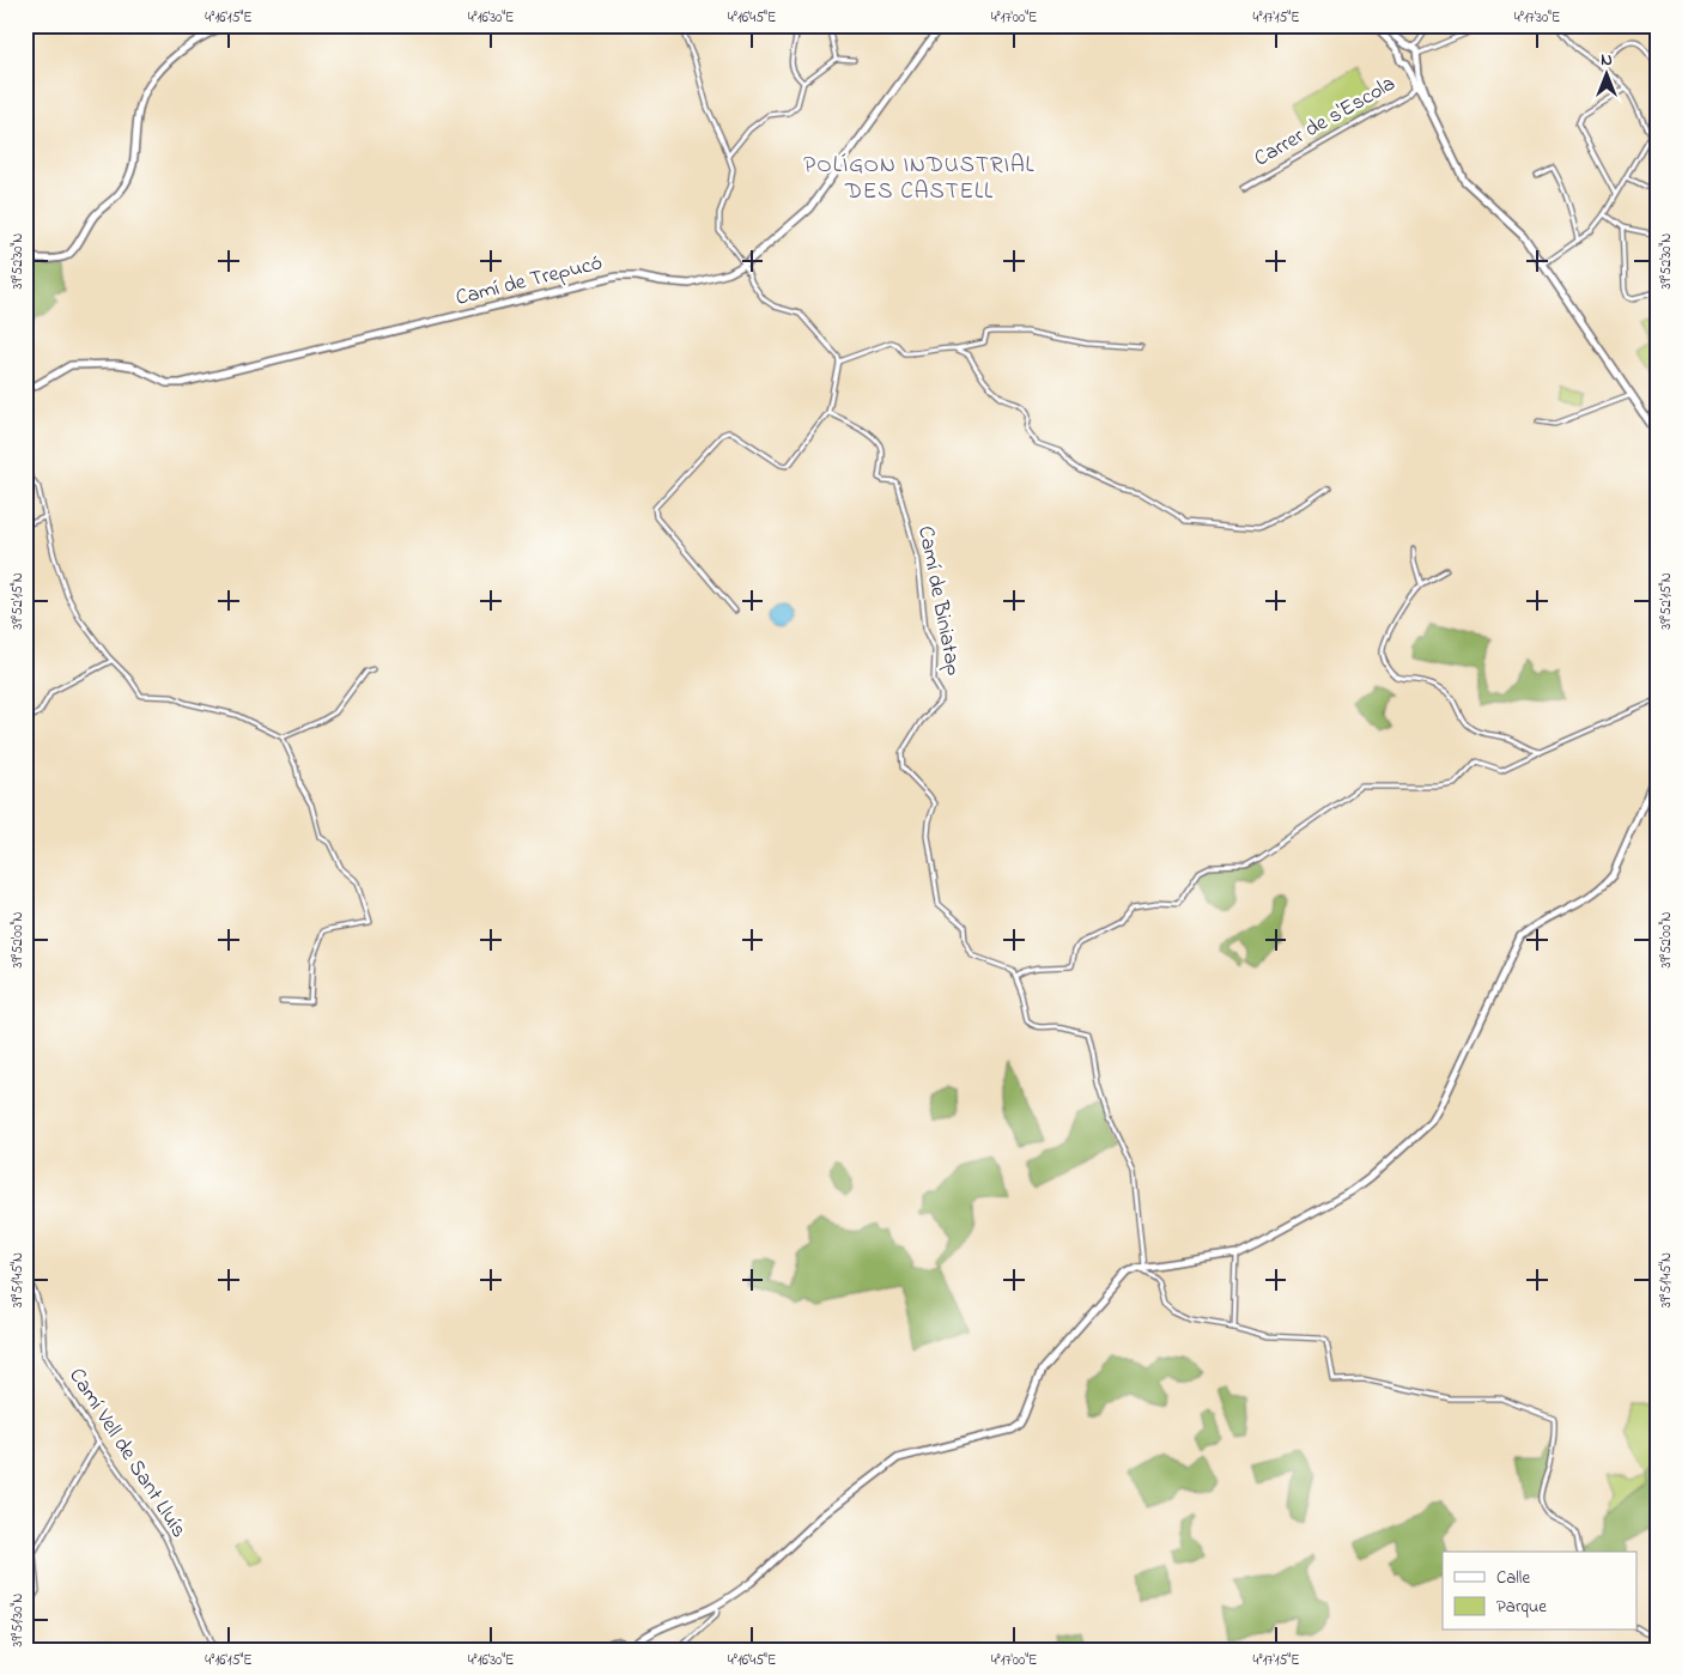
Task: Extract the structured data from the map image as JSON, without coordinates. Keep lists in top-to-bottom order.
{
  "streets": {
    "main road": ["Camí de Trepucó"],
    "street": ["Carrer de s'Escola", "Camí de Biniatap", "Camí Vell de Sant Lluís"]
  },
  "districts": ["POLÍGON INDUSTRIAL DES CASTELL"],
  "legend": ["Calle", "Parque"],
  "north": "top",
  "coordinates": [
    "4°16'15\"E",
    "4°16'30\"E",
    "4°16'45\"E",
    "4°17'00\"E",
    "4°17'15\"E",
    "4°17'30\"E",
    "39°52'30\"N",
    "39°52'15\"N",
    "39°52'00\"N",
    "39°51'45\"N",
    "39°51'30\"N"
  ]
}
